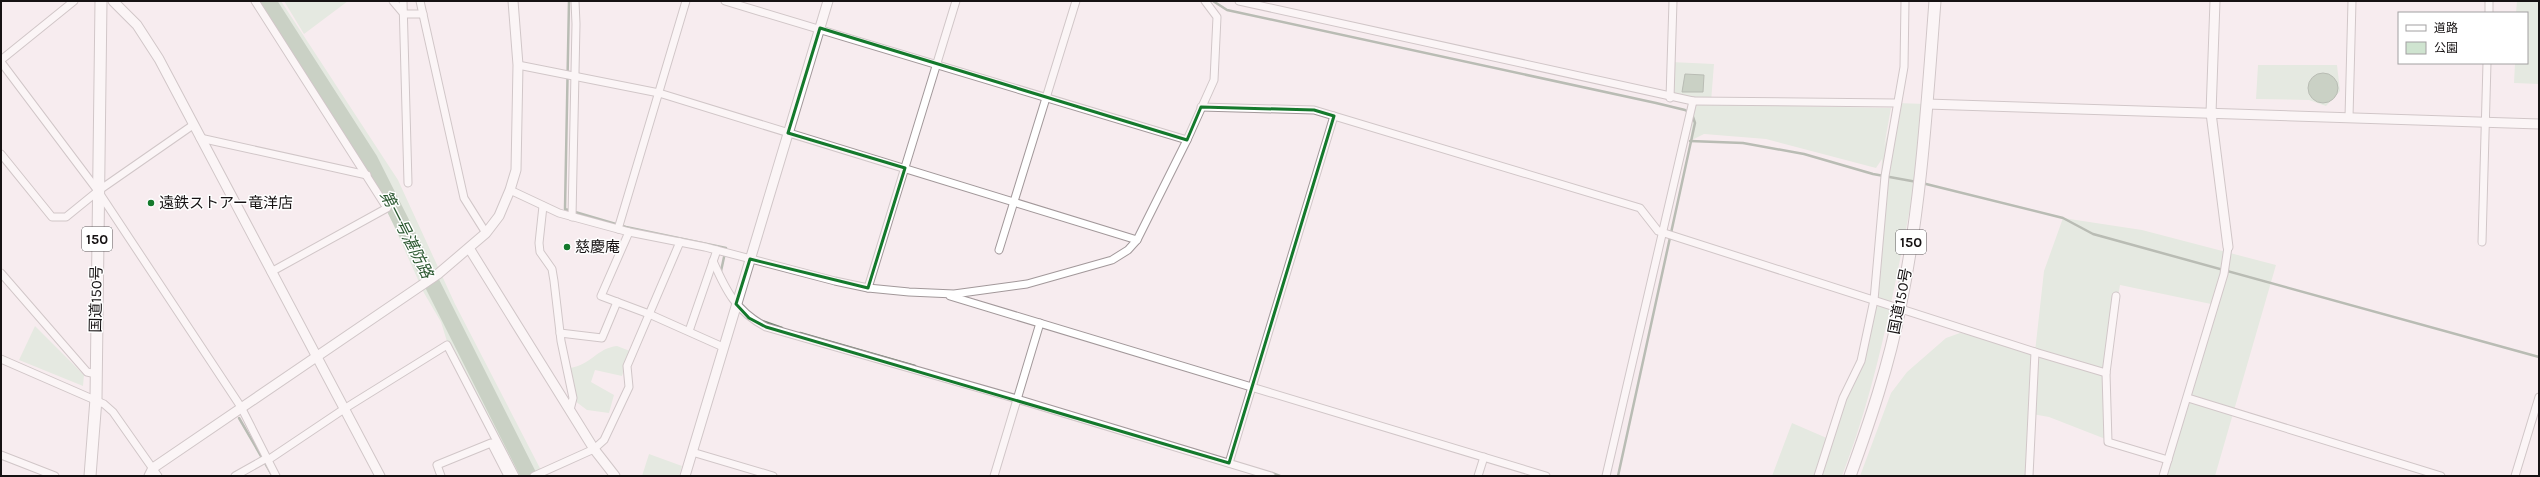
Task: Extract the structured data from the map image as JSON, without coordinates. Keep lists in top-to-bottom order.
{
  "streets": {
    "highway": ["150", "国道150号"]
  },
  "water": ["第一号湛防路"],
  "places": ["遠鉄ストアー竜洋店", "慈慶庵"],
  "legend": ["道路", "公園"]
}
